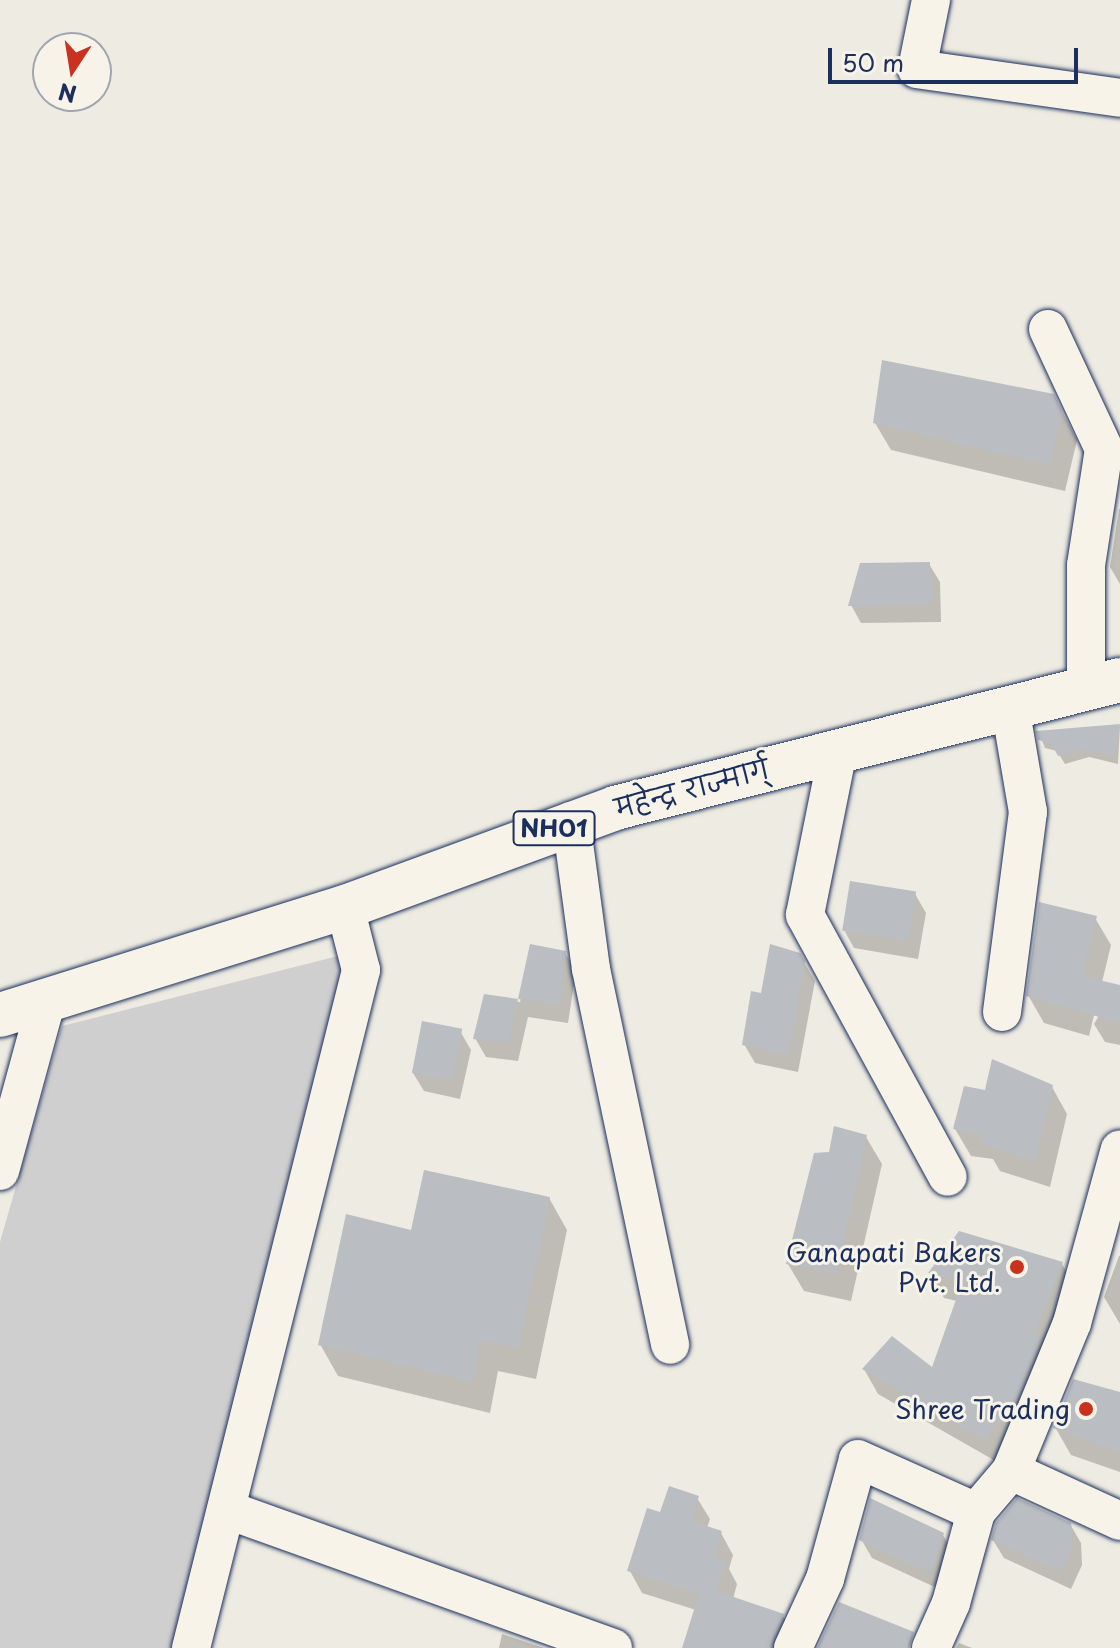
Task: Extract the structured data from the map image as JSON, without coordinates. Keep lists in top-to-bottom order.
{
  "streets": {
    "highway": ["महेन्द्र राज्मार्ग्", "NH01"]
  },
  "places": ["Ganapati Bakers Pvt. Ltd.", "Shree Trading"],
  "scale_bar": "50 m",
  "north": "bottom"
}
